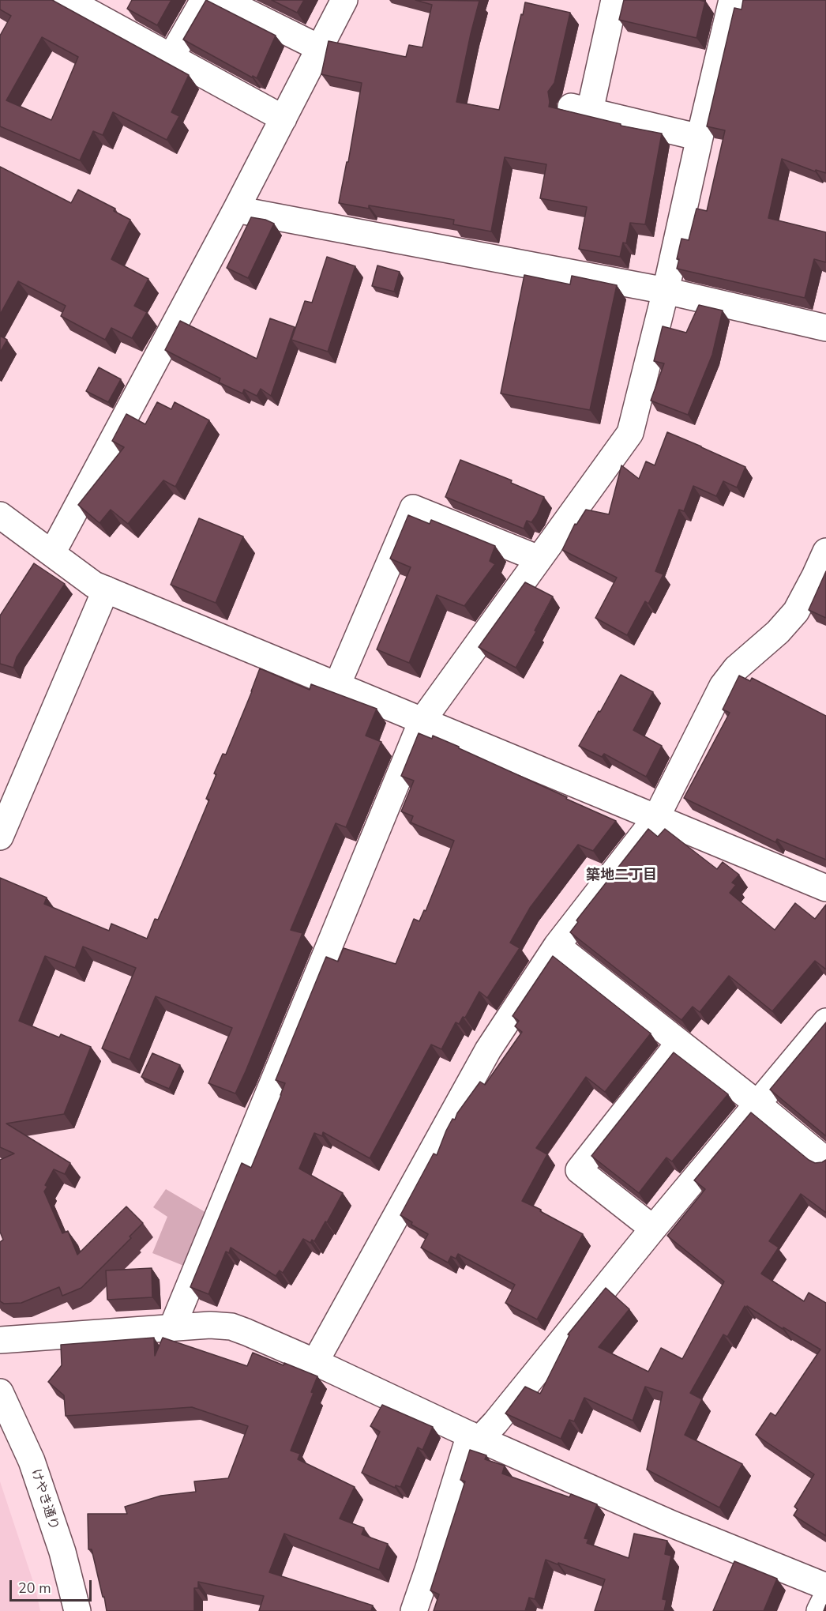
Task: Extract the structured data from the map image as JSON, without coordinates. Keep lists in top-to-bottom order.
{
  "streets": {
    "street": ["けやき通り"]
  },
  "districts": ["築地二丁目"],
  "scale_bar": "20 m"
}
